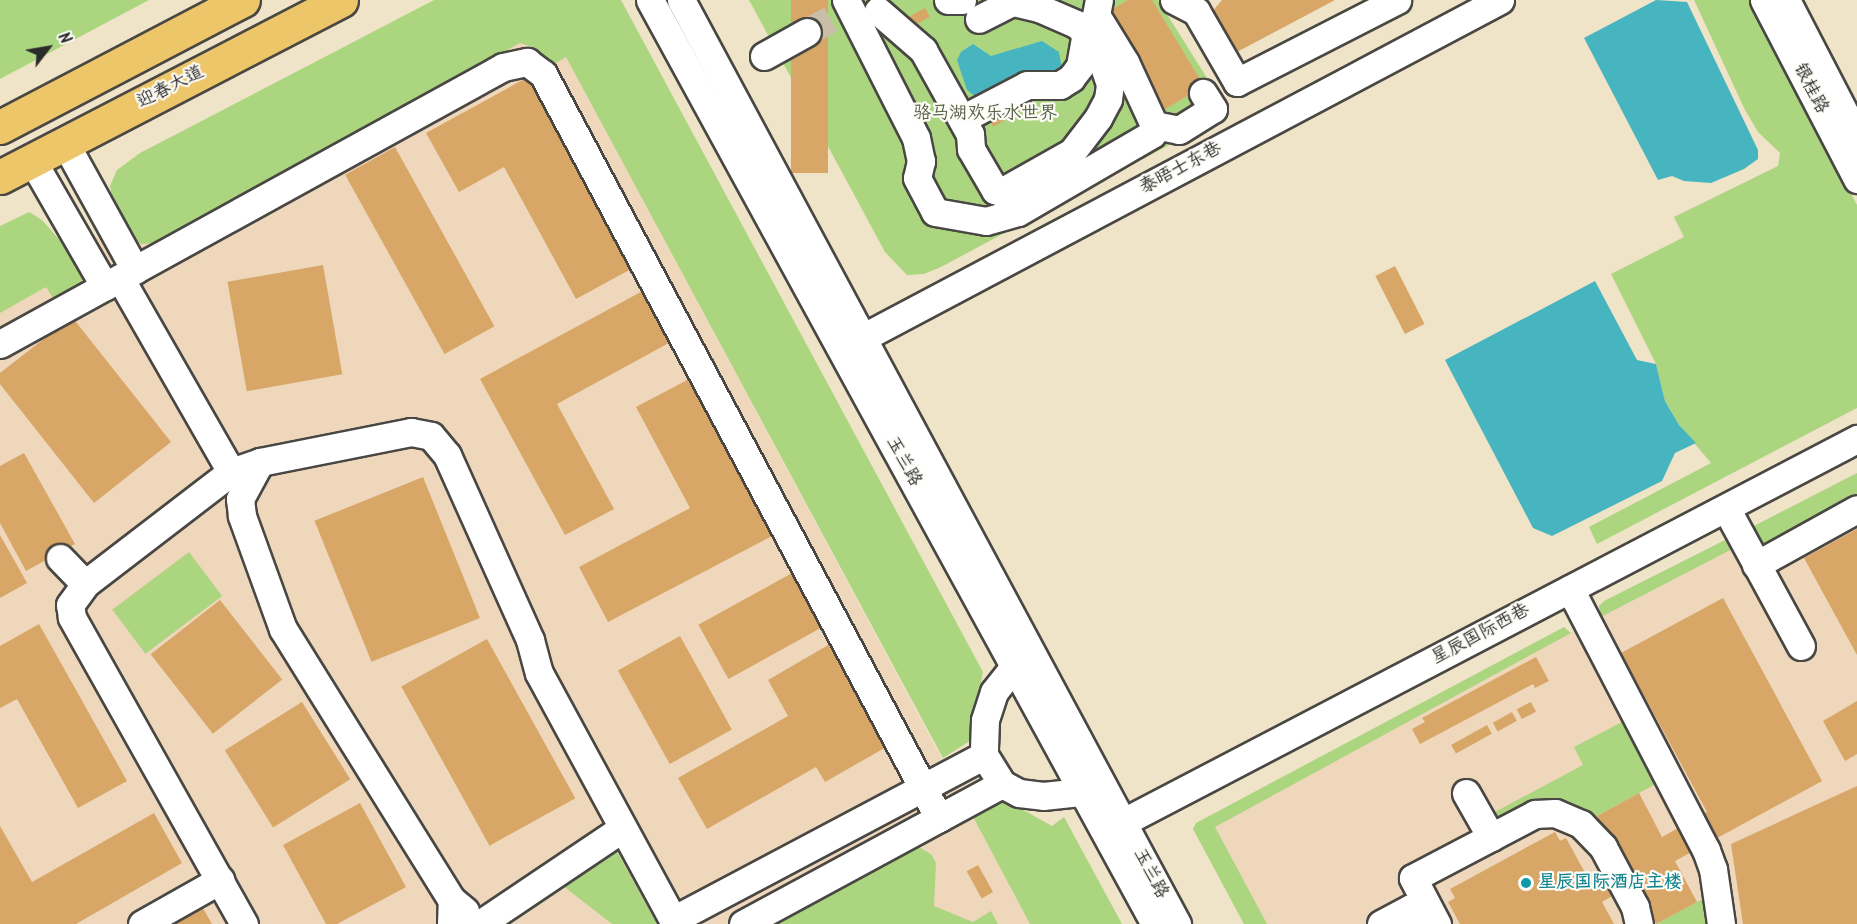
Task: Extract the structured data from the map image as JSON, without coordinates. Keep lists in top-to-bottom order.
{
  "streets": {
    "main road": ["迎春大道"],
    "street": [
      "银桂路",
      "泰晤士东巷",
      "玉兰路",
      "星辰国际西巷"
    ]
  },
  "crossings": [
    ["泰晤士东巷", "玉兰路"],
    ["玉兰路", "星辰国际西巷"]
  ],
  "parks": ["骆马湖欢乐水世界"],
  "places": ["星辰国际酒店主楼"],
  "north": "top right"
}
